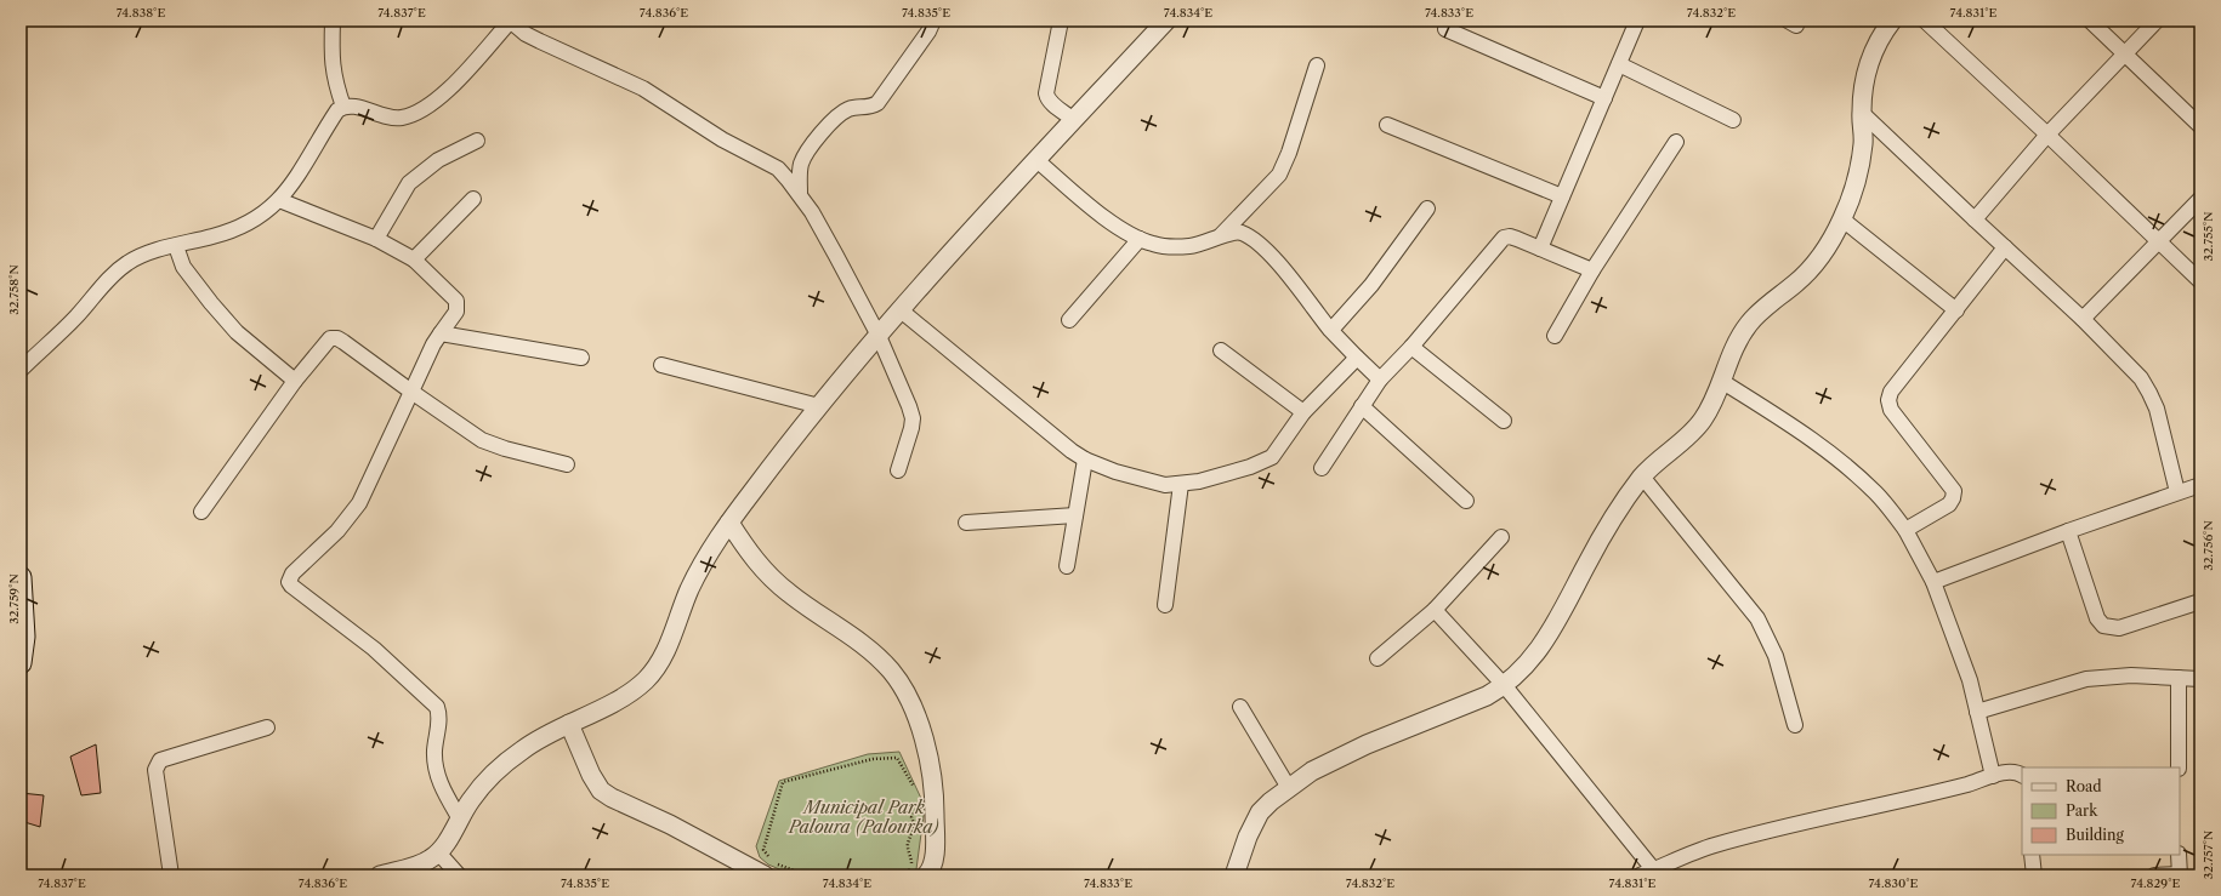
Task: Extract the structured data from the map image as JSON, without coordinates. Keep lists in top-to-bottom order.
{
  "parks": ["Municipal Park Paloura (Palourka)"],
  "legend": ["Road", "Park", "Building"],
  "coordinates": [
    "74.838°E",
    "74.837°E",
    "74.836°E",
    "74.835°E",
    "74.834°E",
    "74.833°E",
    "74.832°E",
    "74.831°E",
    "32.755°N",
    "32.758°N",
    "32.756°N",
    "32.759°N",
    "32.757°N",
    "74.830°E",
    "74.829°E"
  ]
}
